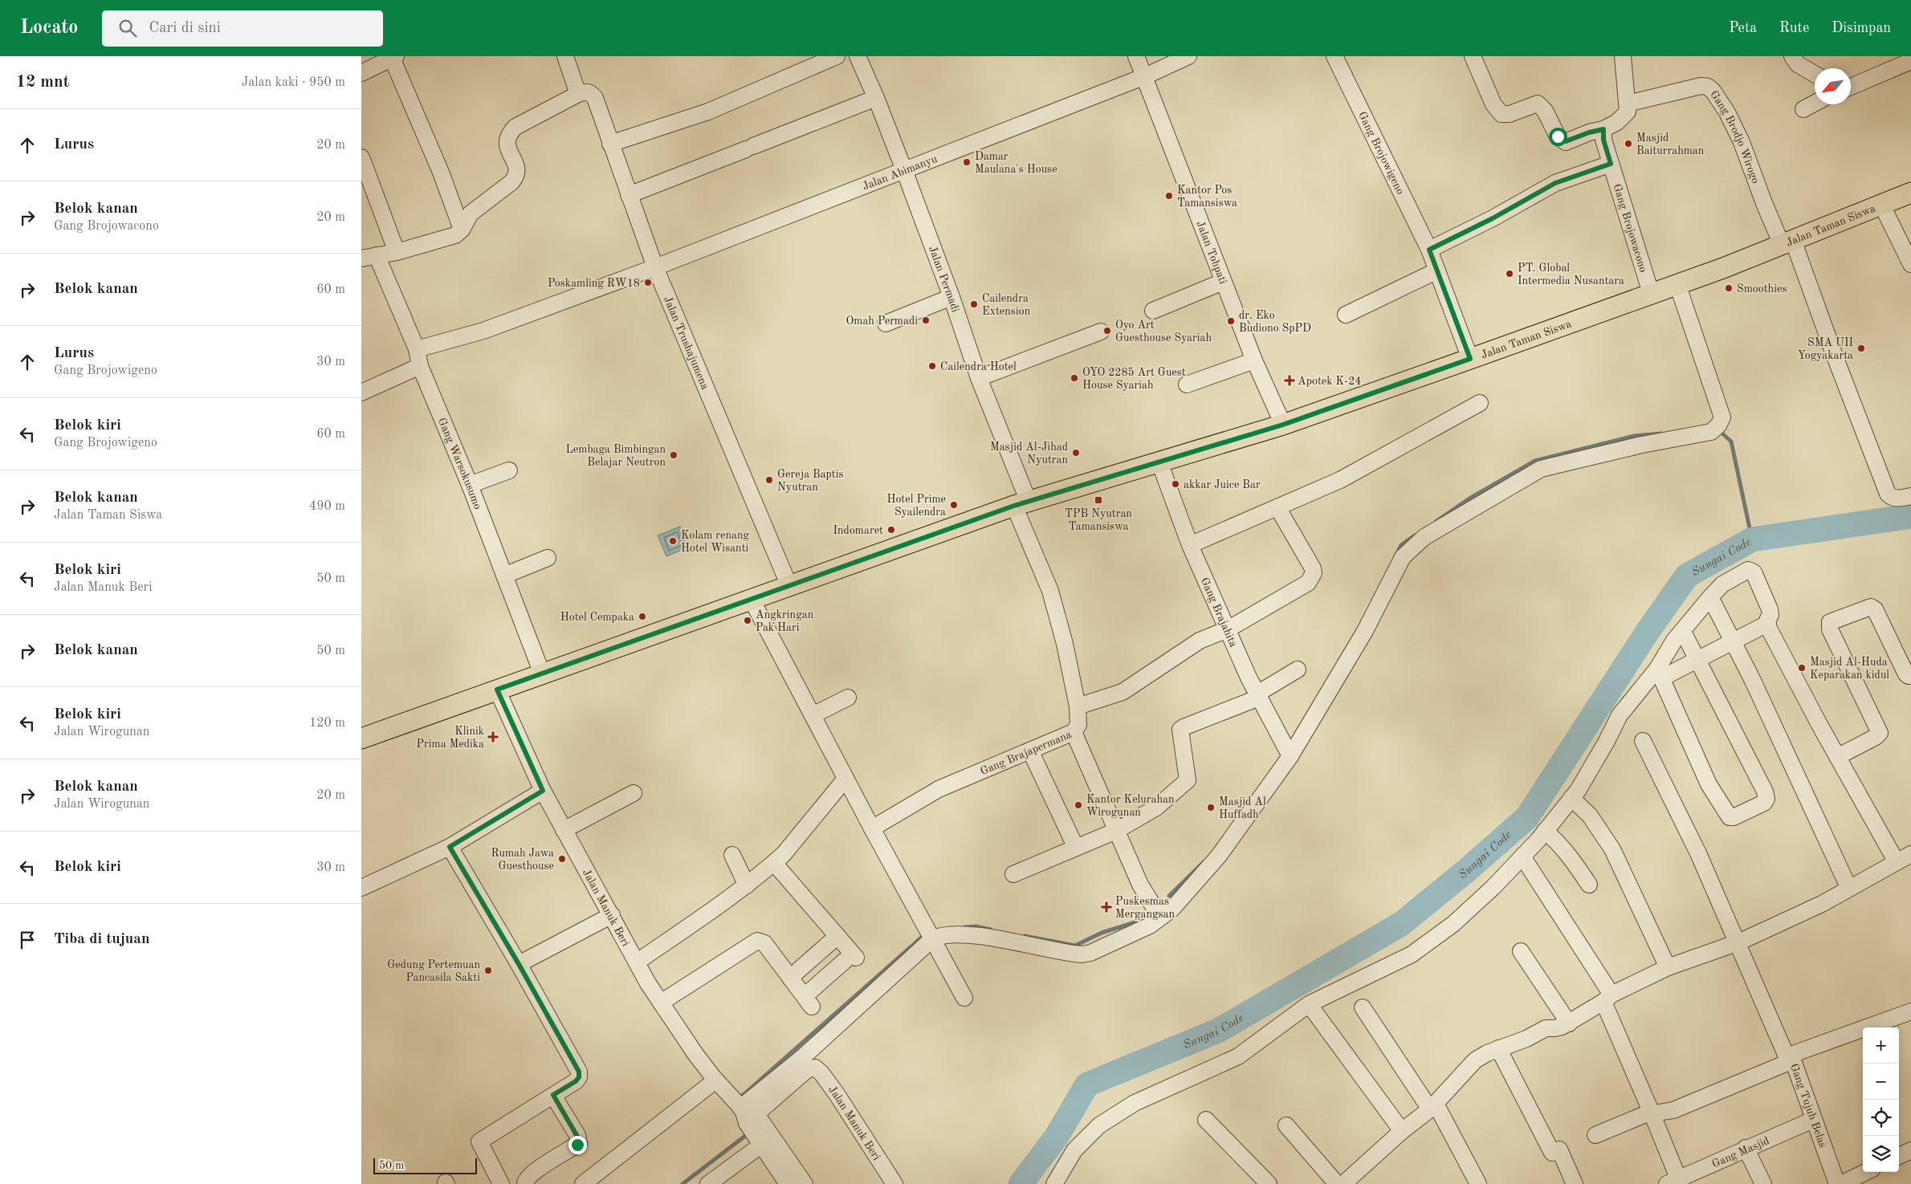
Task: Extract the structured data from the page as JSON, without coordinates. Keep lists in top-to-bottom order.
{
  "streets": {
    "main road": ["Jalan Taman Siswa"],
    "street": [
      "Gang Brodjo Wirogo",
      "Gang Brojowigeno",
      "Jalan Abimanyu",
      "Gang Brojowacono",
      "Jalan Tohpati",
      "Jalan Permadi",
      "Jalan Trushajumena",
      "Gang Warsokusumo",
      "Gang Brajahita",
      "Gang Brajapermana",
      "Jalan Manuk Beri",
      "Gang Tujuh Belas",
      "Gang Masjid"
    ]
  },
  "crossings": [
    ["Gang Brodjo Wirogo", "Jalan Taman Siswa"],
    ["Gang Brojowigeno", "Jalan Taman Siswa"],
    ["Jalan Abimanyu", "Jalan Tohpati"],
    ["Jalan Abimanyu", "Jalan Permadi"],
    ["Jalan Abimanyu", "Jalan Trushajumena"],
    ["Jalan Abimanyu", "Gang Warsokusumo"],
    ["Jalan Taman Siswa", "Gang Brojowacono"],
    ["Jalan Taman Siswa", "Jalan Tohpati"],
    ["Jalan Taman Siswa", "Jalan Permadi"],
    ["Jalan Taman Siswa", "Jalan Trushajumena"],
    ["Jalan Taman Siswa", "Gang Warsokusumo"],
    ["Jalan Taman Siswa", "Gang Brajahita"],
    ["Jalan Taman Siswa", "Gang Brajapermana"],
    ["Jalan Taman Siswa", "Jalan Manuk Beri"],
    ["Jalan Permadi", "Gang Brajapermana"],
    ["Gang Tujuh Belas", "Gang Masjid"]
  ],
  "water": ["Sungai Code"],
  "places": {
    "other": [
      "Masjid Baiturrahman",
      "Damar Maulana's House",
      "Kantor Pos Tamansiswa",
      "PT. Global Intermedia Nusantara",
      "Poskamling RW18",
      "Smoothies",
      "Cailendra Extension",
      "Omah Permadi",
      "dr. Eko Budiono SpPD",
      "Oyo Art Guesthouse Syariah",
      "SMA UII Yogyakarta",
      "Cailendra Hotel",
      "OYO 2285 Art Guest House Syariah",
      "Masjid Al-Jihad Nyutran",
      "Lembaga Bimbingan Belajar Neutron",
      "Gereja Baptis Nyutran",
      "akkar Juice Bar",
      "Hotel Prime Syailendra",
      "Indomaret",
      "Kolam renang Hotel Wisanti",
      "Hotel Cempaka",
      "Angkringan Pak Hari",
      "Masjid Al-Huda Keparakan kidul",
      "Kantor Kelurahan Wirogunan",
      "Masjid Al Huffadh",
      "Rumah Jawa Guesthouse",
      "Gedung Pertemuan Pancasila Sakti"
    ],
    "health": ["Apotek K-24", "Klinik Prima Medika", "Puskesmas Mergangsan"],
    "transit": ["TPB Nyutran Tamansiswa"]
  },
  "scale_bar": "50 m",
  "north": "bottom left",
  "page": {
    "header": "Locato",
    "search": "Cari di sini",
    "nav": ["Peta", "Rute", "Disimpan"],
    "heading": ["12 mnt", "Jalan kaki · 950 m"],
    "list": [
      ["Lurus", "20 m"],
      ["Belok kanan", "Gang Brojowacono", "20 m"],
      ["Belok kanan", "60 m"],
      ["Lurus", "Gang Brojowigeno", "30 m"],
      ["Belok kiri", "Gang Brojowigeno", "60 m"],
      ["Belok kanan", "Jalan Taman Siswa", "490 m"],
      ["Belok kiri", "Jalan Manuk Beri", "50 m"],
      ["Belok kanan", "50 m"],
      ["Belok kiri", "Jalan Wirogunan", "120 m"],
      ["Belok kanan", "Jalan Wirogunan", "20 m"],
      ["Belok kiri", "30 m"],
      "Tiba di tujuan"
    ],
    "map_buttons": ["+", "−"],
    "scale": "50 m"
  }
}
